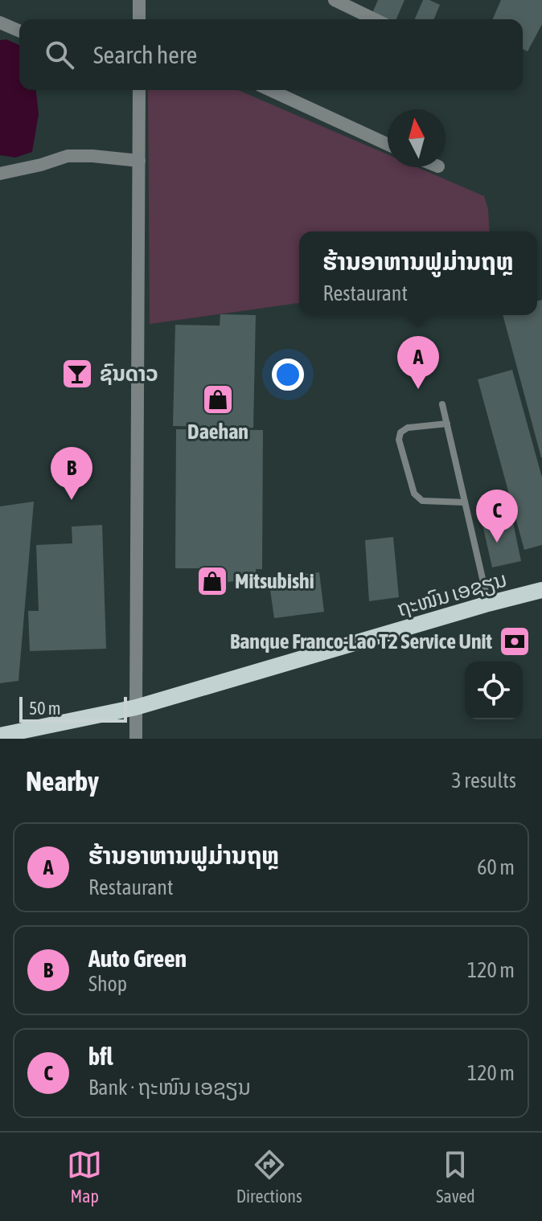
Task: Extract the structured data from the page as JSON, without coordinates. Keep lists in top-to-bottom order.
{
  "streets": {
    "main road": ["ຖະໜົນ ເອຊຽນ"]
  },
  "places": {
    "bar": ["ຊົນດາວ"],
    "shop": ["Daehan", "Mitsubishi"],
    "bank": ["Banque Franco-Lao T2 Service Unit"]
  },
  "scale_bar": "50 m",
  "north": "top",
  "page": {
    "search": "Search here",
    "popup": ["ຮ້ານອາຫານຟູມ່ານຖຫຼ", "Restaurant"],
    "pins": ["A", "B", "C"],
    "scale": "50 m",
    "heading": ["Nearby", "3 results"],
    "list": [
      {
        "mark": "A",
        "name": "ຮ້ານອາຫານຟູມ່ານຖຫຼ",
        "note": "Restaurant",
        "value": "60 m"
      },
      {
        "mark": "B",
        "name": "Auto Green",
        "note": "Shop",
        "value": "120 m"
      },
      {
        "mark": "C",
        "name": "bfl",
        "note": "Bank · ຖະໜົນ ເອຊຽນ",
        "value": "120 m"
      }
    ],
    "nav": ["Map", "Directions", "Saved"]
  }
}
